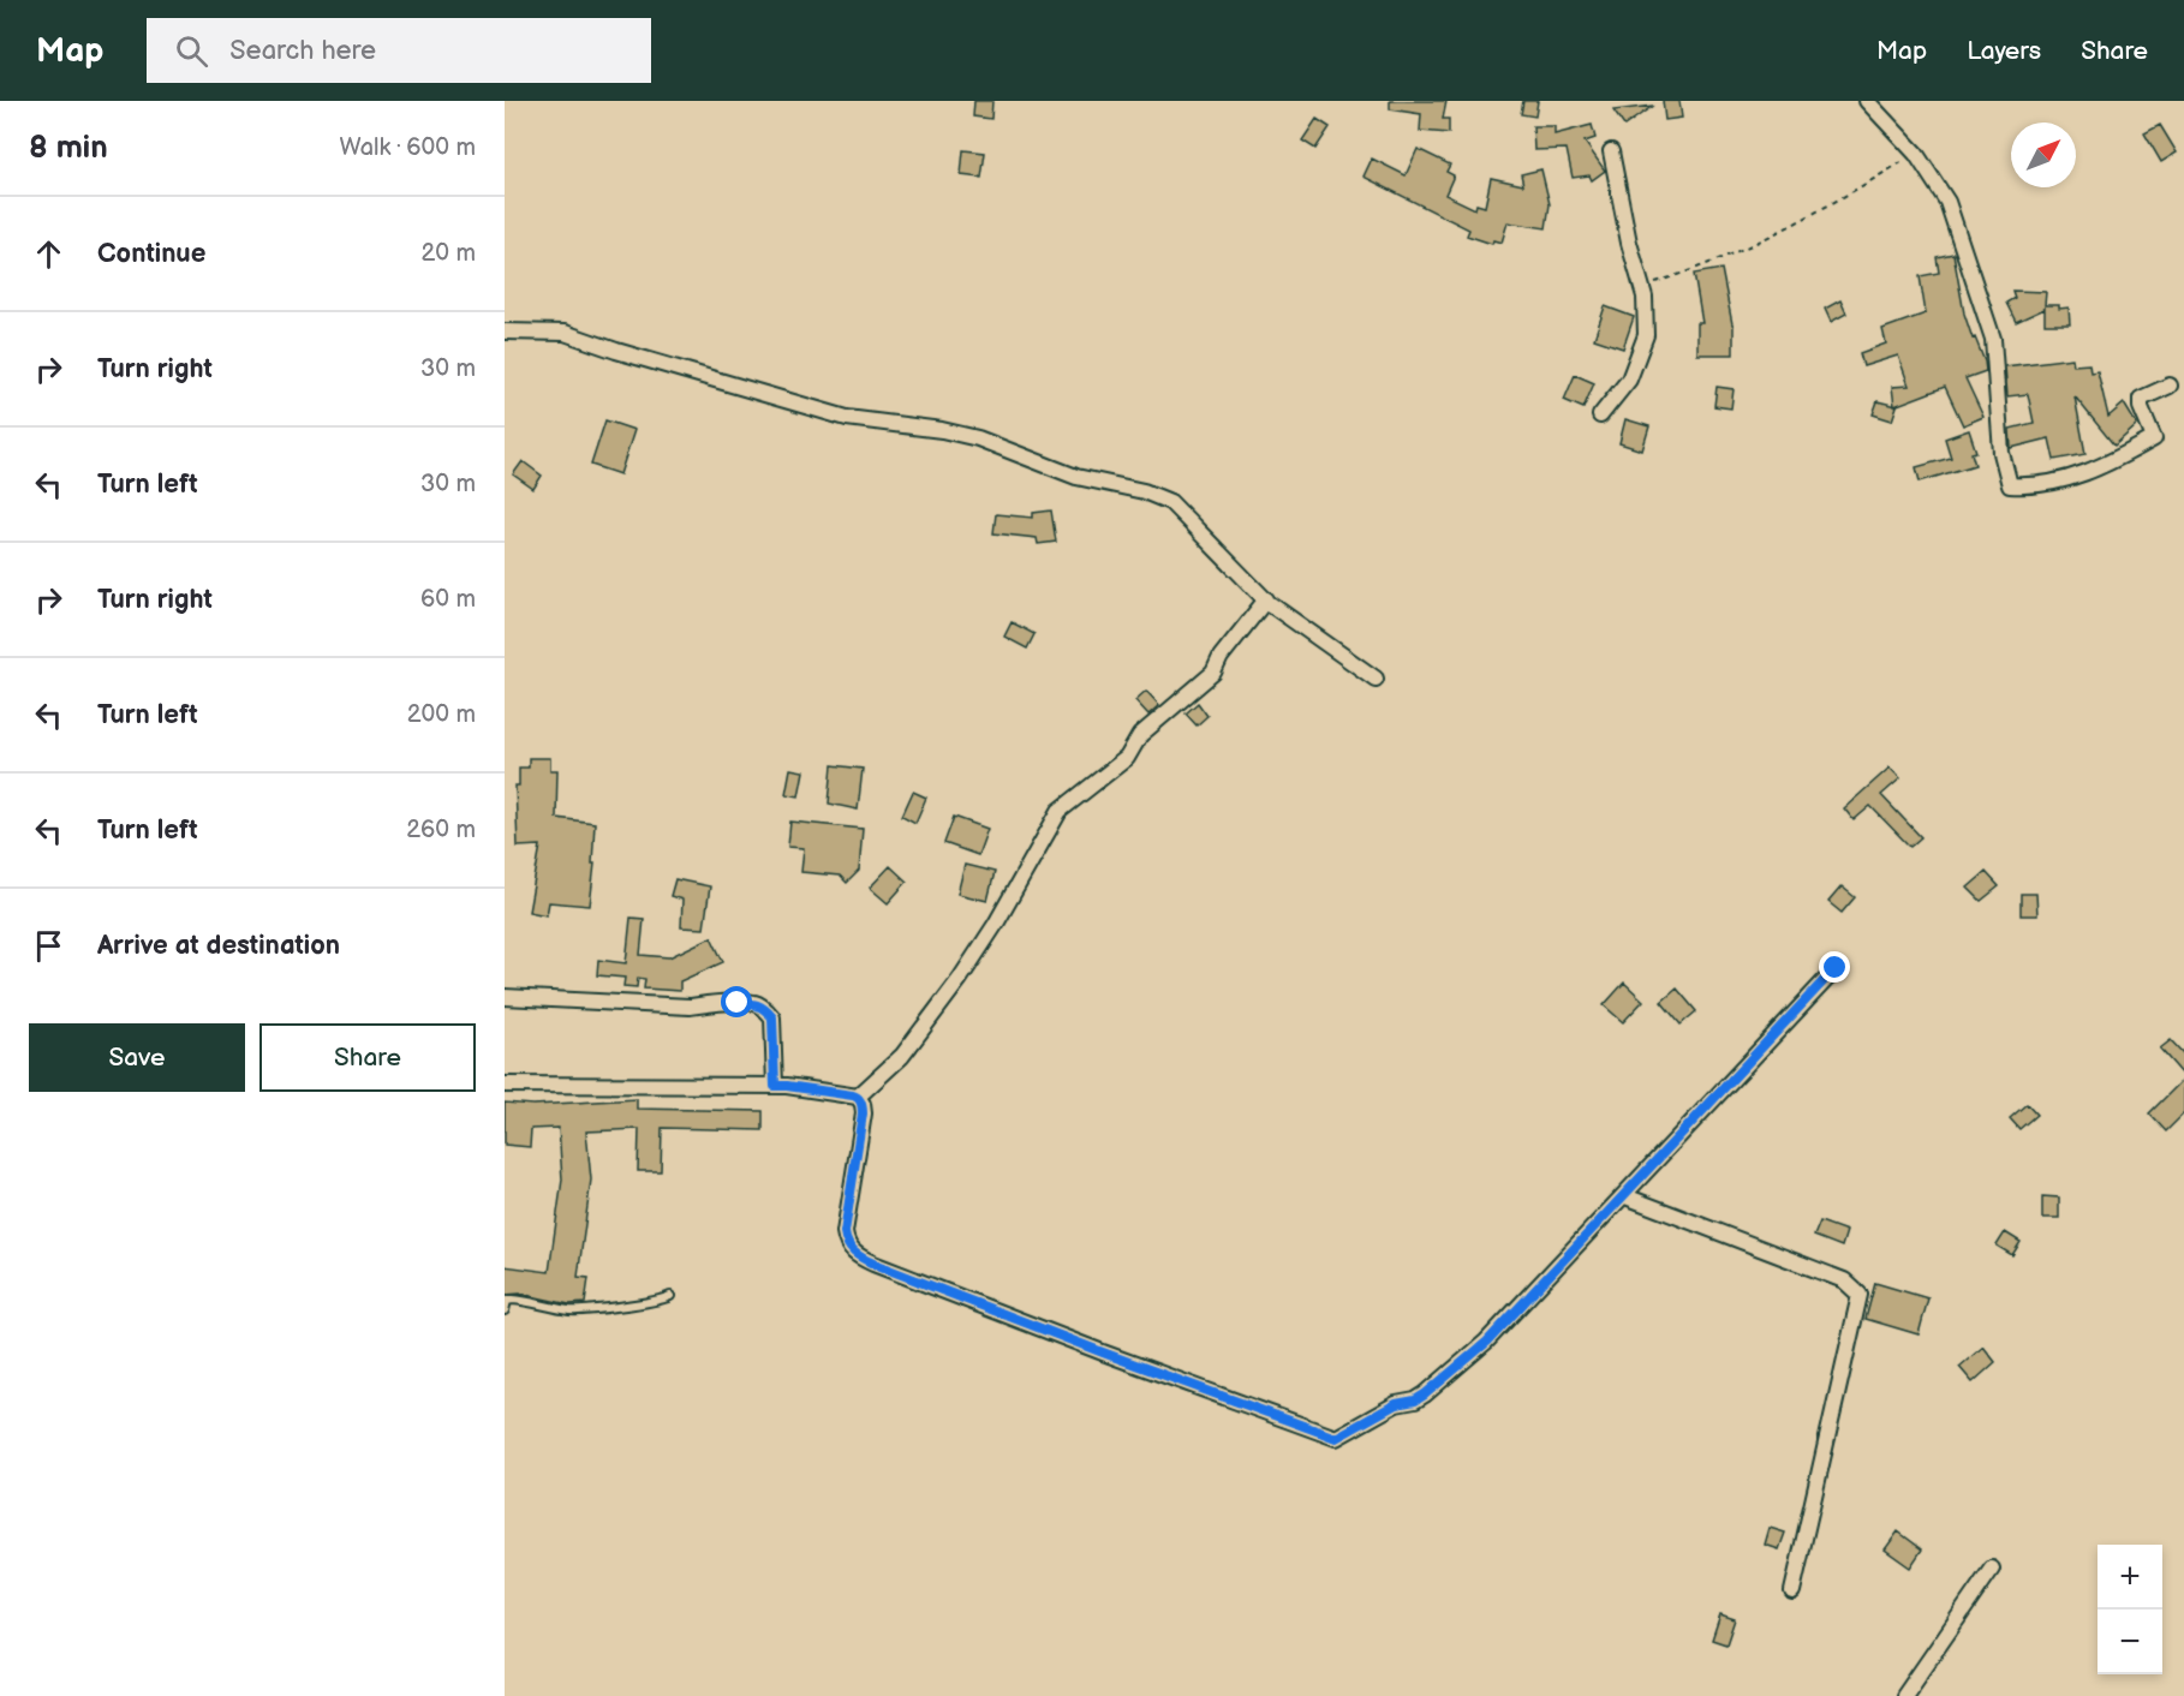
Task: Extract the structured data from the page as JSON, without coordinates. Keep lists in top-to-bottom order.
{
  "north": "top right",
  "page": {
    "header": "Map",
    "search": "Search here",
    "nav": ["Map", "Layers", "Share"],
    "heading": ["8 min", "Walk · 600 m"],
    "list": [
      ["Continue", "20 m"],
      ["Turn right", "30 m"],
      ["Turn left", "30 m"],
      ["Turn right", "60 m"],
      ["Turn left", "200 m"],
      ["Turn left", "260 m"],
      "Arrive at destination"
    ],
    "buttons": ["Save", "Share"],
    "map_buttons": ["+", "−"]
  }
}
